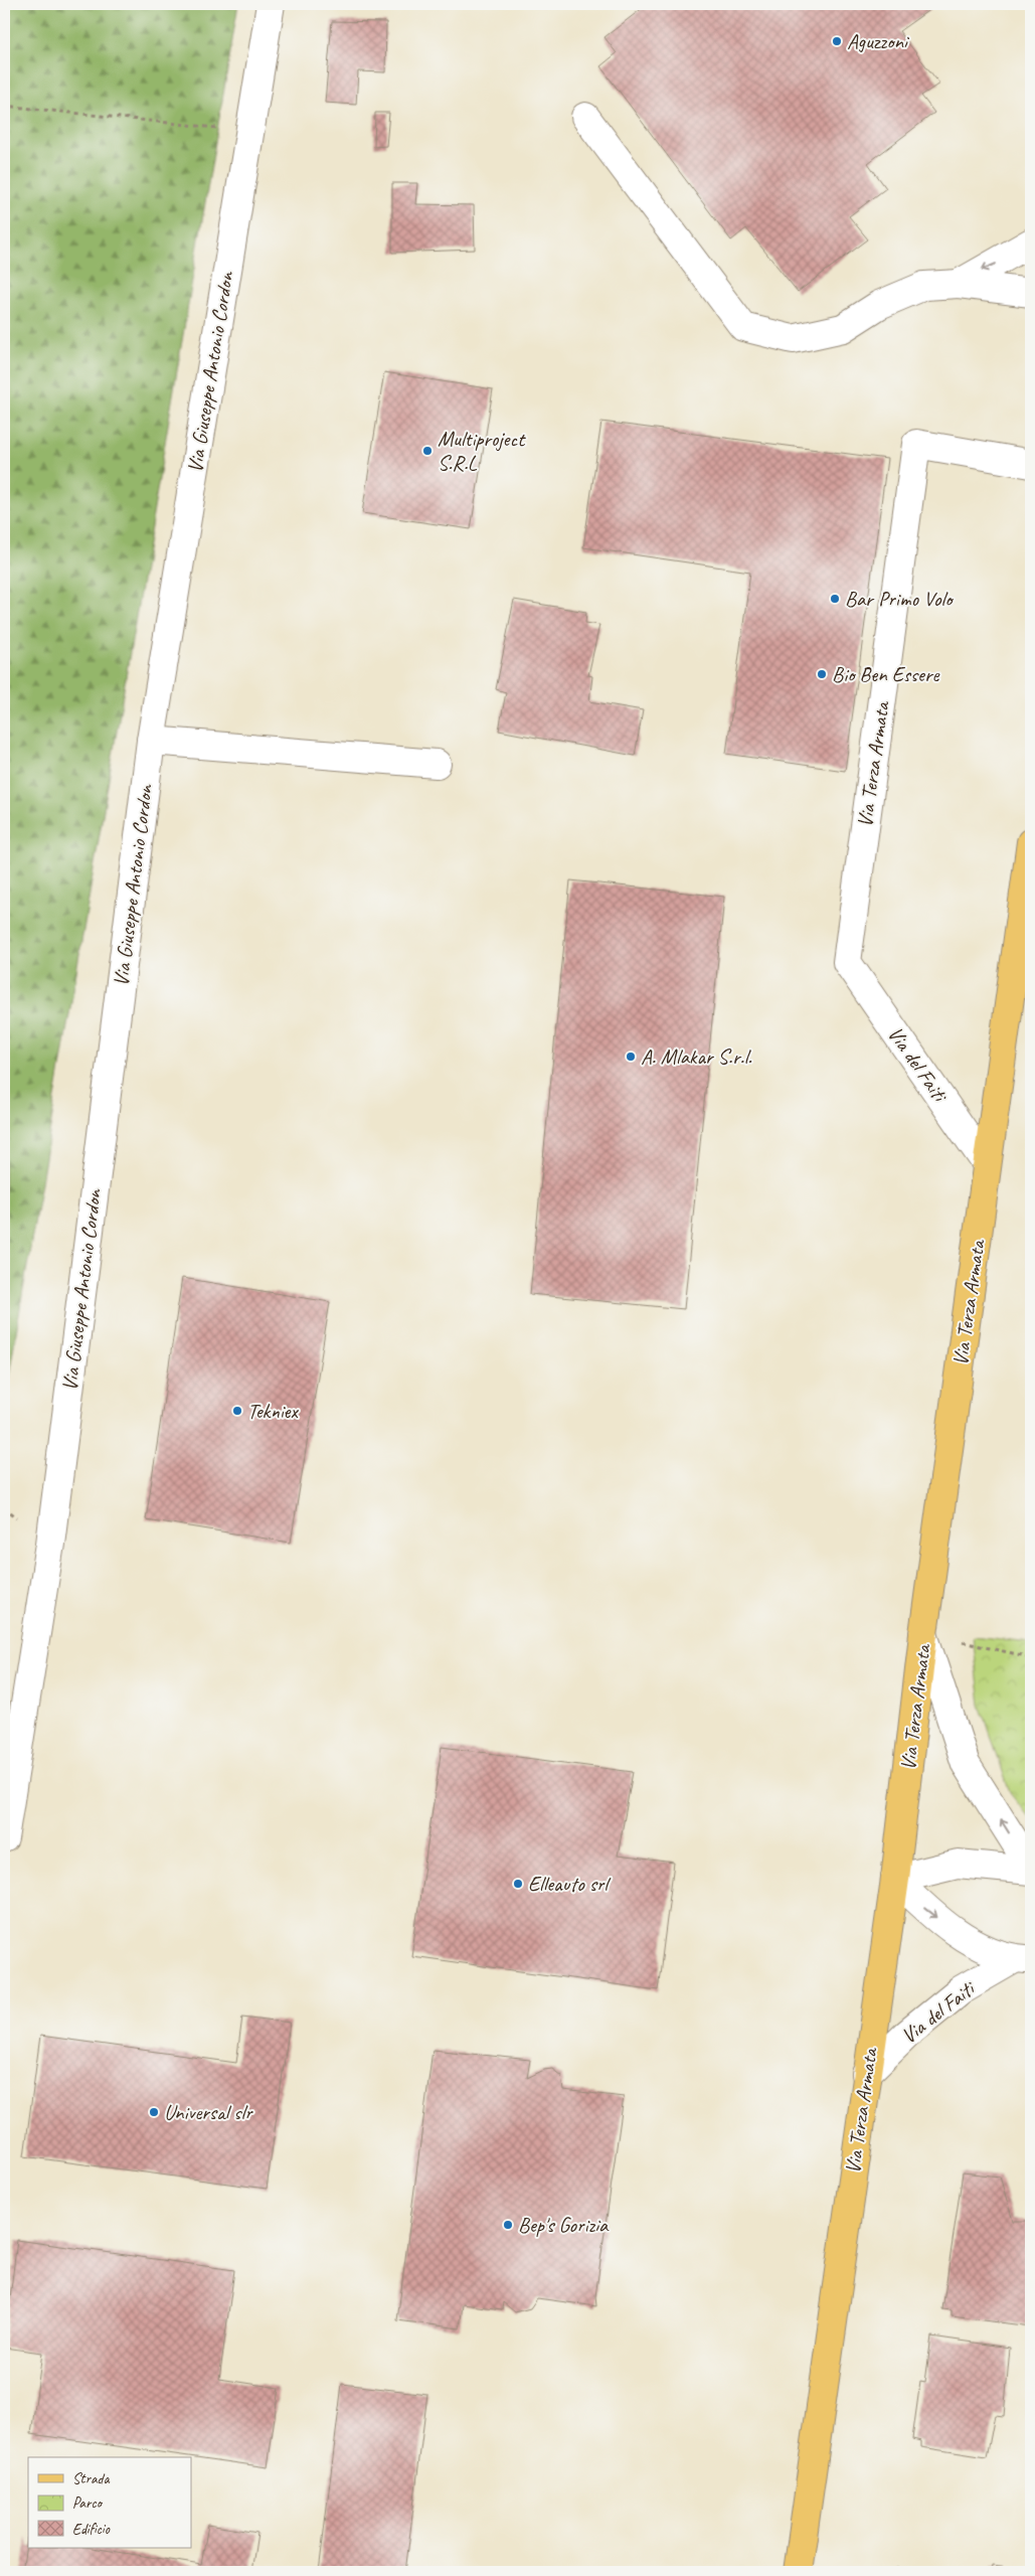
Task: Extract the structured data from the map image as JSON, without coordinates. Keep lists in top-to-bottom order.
{
  "streets": {
    "main road": ["Via Terza Armata"],
    "street": ["Via Giuseppe Antonio Cordon", "Via del Faiti"]
  },
  "crossings": [
    ["Via Terza Armata", "Via del Faiti"]
  ],
  "places": [
    "Aguzzoni",
    "Multiproject S.R.L",
    "Bar Primo Volo",
    "Bio Ben Essere",
    "A. Mlakar S.r.l.",
    "Tekniex",
    "Elleauto srl",
    "Universal slr",
    "Bep's Gorizia"
  ],
  "legend": ["Strada", "Parco", "Edificio"]
}
